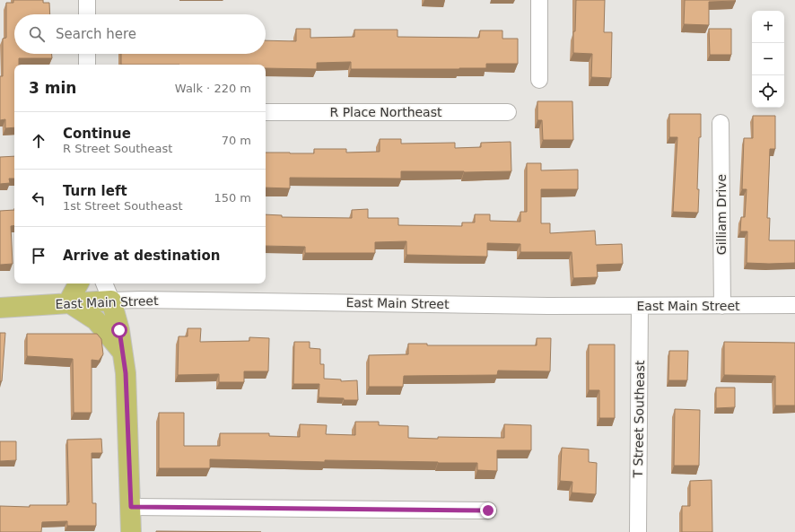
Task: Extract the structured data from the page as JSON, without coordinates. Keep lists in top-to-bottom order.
{
  "streets": {
    "main road": ["East Main Street"],
    "street": ["R Place Northeast", "Gilliam Drive", "T Street Southeast"]
  },
  "crossings": [
    ["Gilliam Drive", "East Main Street"],
    ["East Main Street", "T Street Southeast"]
  ],
  "page": {
    "map_buttons": ["+", "−"],
    "search": "Search here",
    "heading": ["3 min", "Walk · 220 m"],
    "list": [
      ["Continue", "R Street Southeast", "70 m"],
      ["Turn left", "1st Street Southeast", "150 m"],
      "Arrive at destination"
    ]
  }
}
